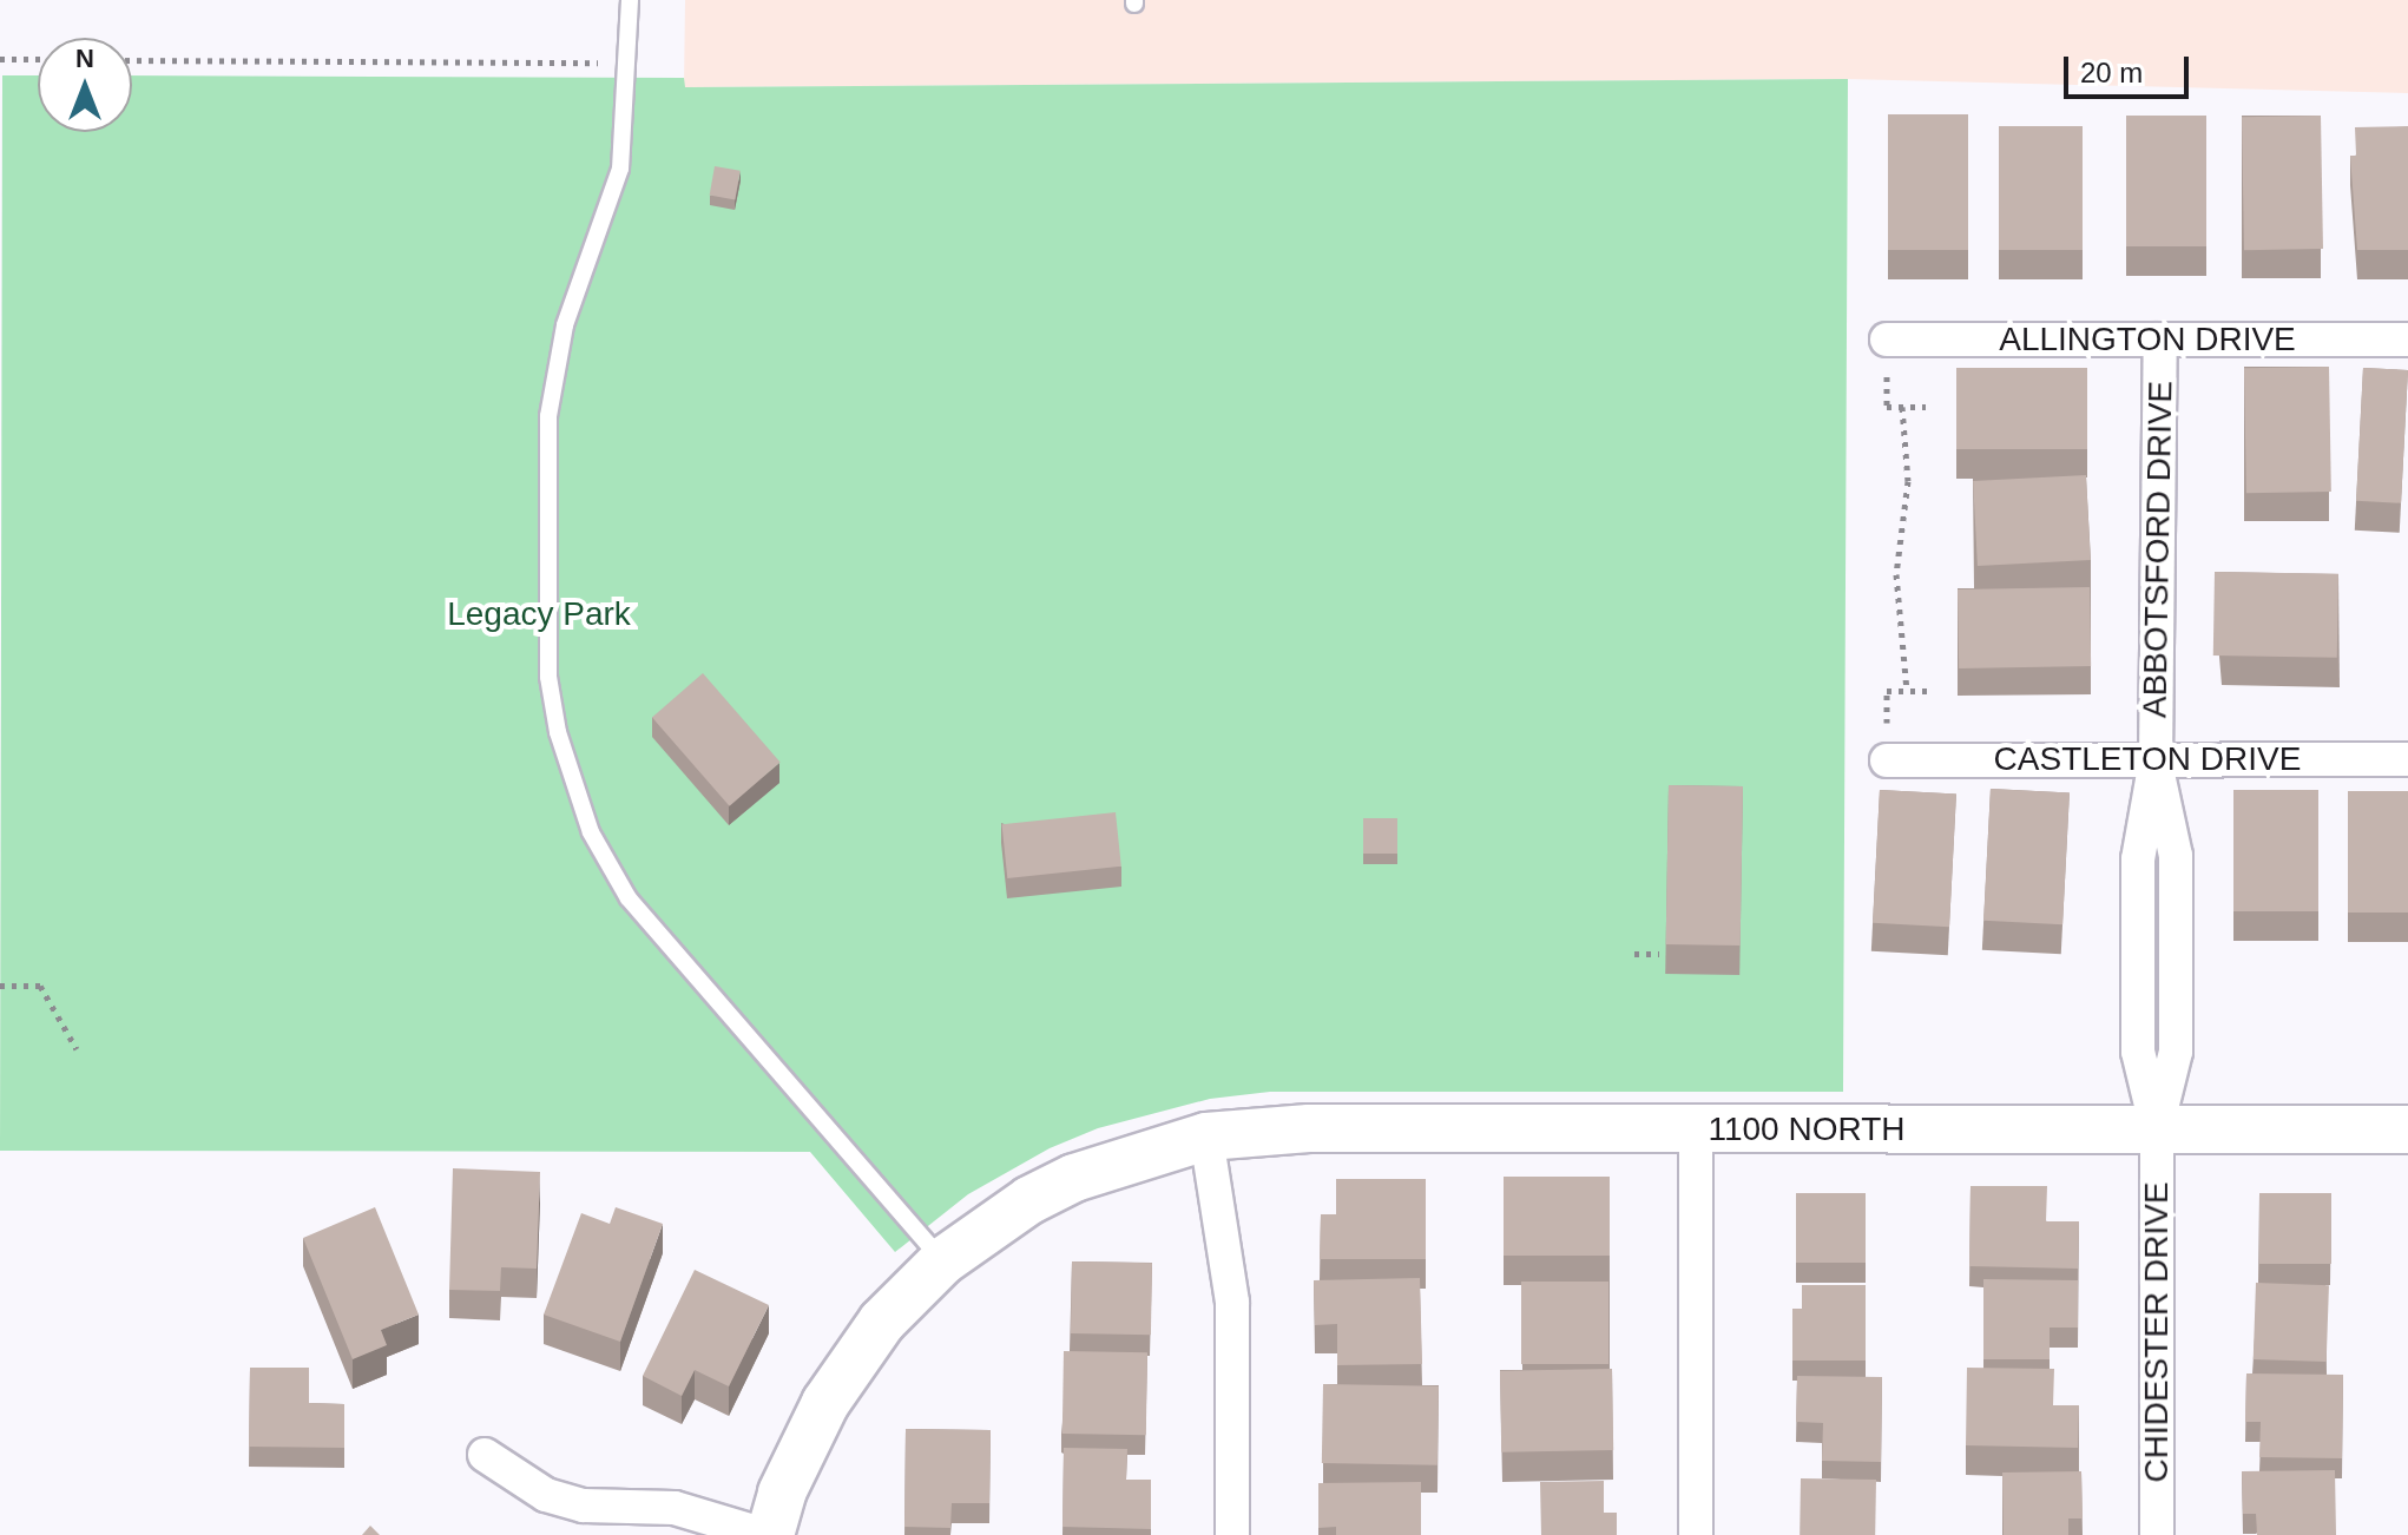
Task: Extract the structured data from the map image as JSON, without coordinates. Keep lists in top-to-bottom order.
{
  "streets": {
    "street": [
      "ALLINGTON DRIVE",
      "ABBOTSFORD DRIVE",
      "CASTLETON DRIVE",
      "1100 NORTH",
      "CHIDESTER DRIVE"
    ]
  },
  "crossings": [
    ["ALLINGTON DRIVE", "ABBOTSFORD DRIVE"],
    ["ABBOTSFORD DRIVE", "CASTLETON DRIVE"],
    ["ABBOTSFORD DRIVE", "1100 NORTH"],
    ["ABBOTSFORD DRIVE", "CHIDESTER DRIVE"],
    ["1100 NORTH", "CHIDESTER DRIVE"]
  ],
  "parks": ["Legacy Park"],
  "scale_bar": "20 m",
  "north": "top"
}
